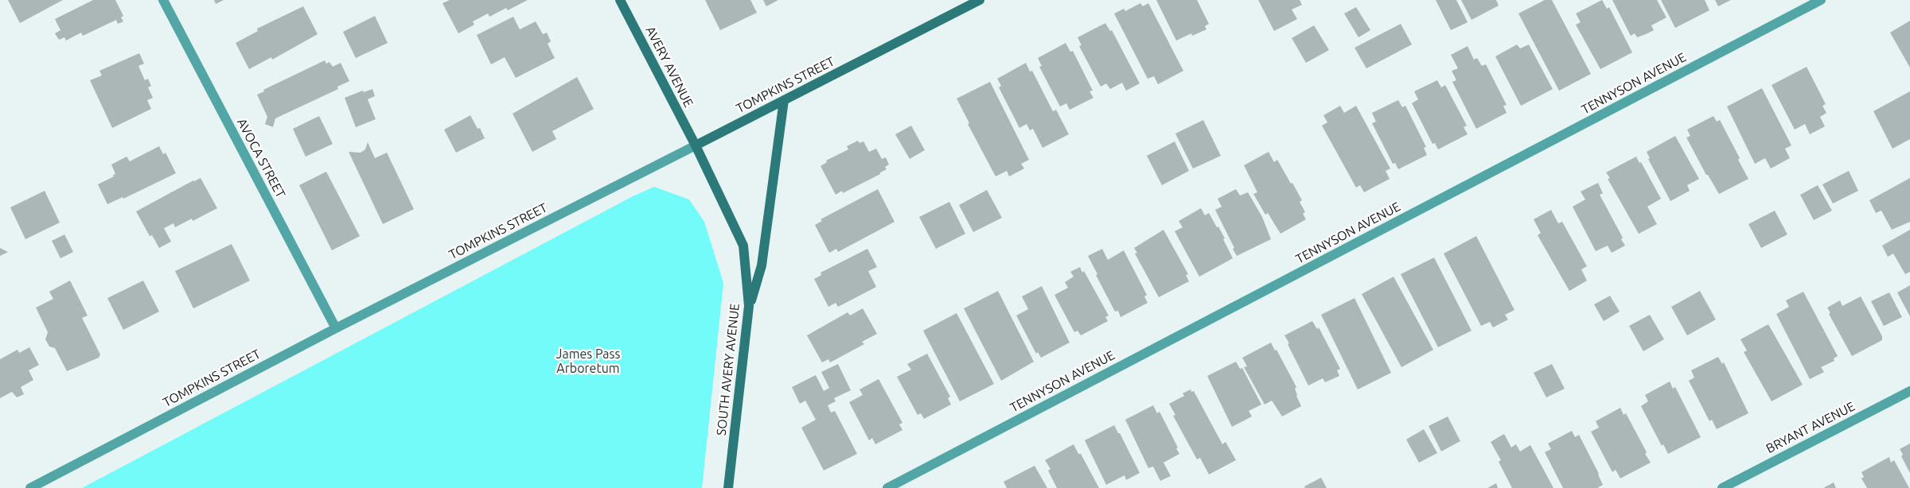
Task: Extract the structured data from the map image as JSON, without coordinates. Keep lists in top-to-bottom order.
{
  "streets": {
    "street": [
      "AVERY AVENUE",
      "TENNYSON AVENUE",
      "TOMPKINS STREET",
      "AVOCA STREET",
      "SOUTH AVERY AVENUE",
      "BRYANT AVENUE"
    ]
  },
  "crossings": [
    ["AVERY AVENUE", "TOMPKINS STREET"],
    ["AVERY AVENUE", "SOUTH AVERY AVENUE"],
    ["TOMPKINS STREET", "AVOCA STREET"],
    ["TOMPKINS STREET", "SOUTH AVERY AVENUE"]
  ],
  "parks": ["James Pass Arboretum"]
}
